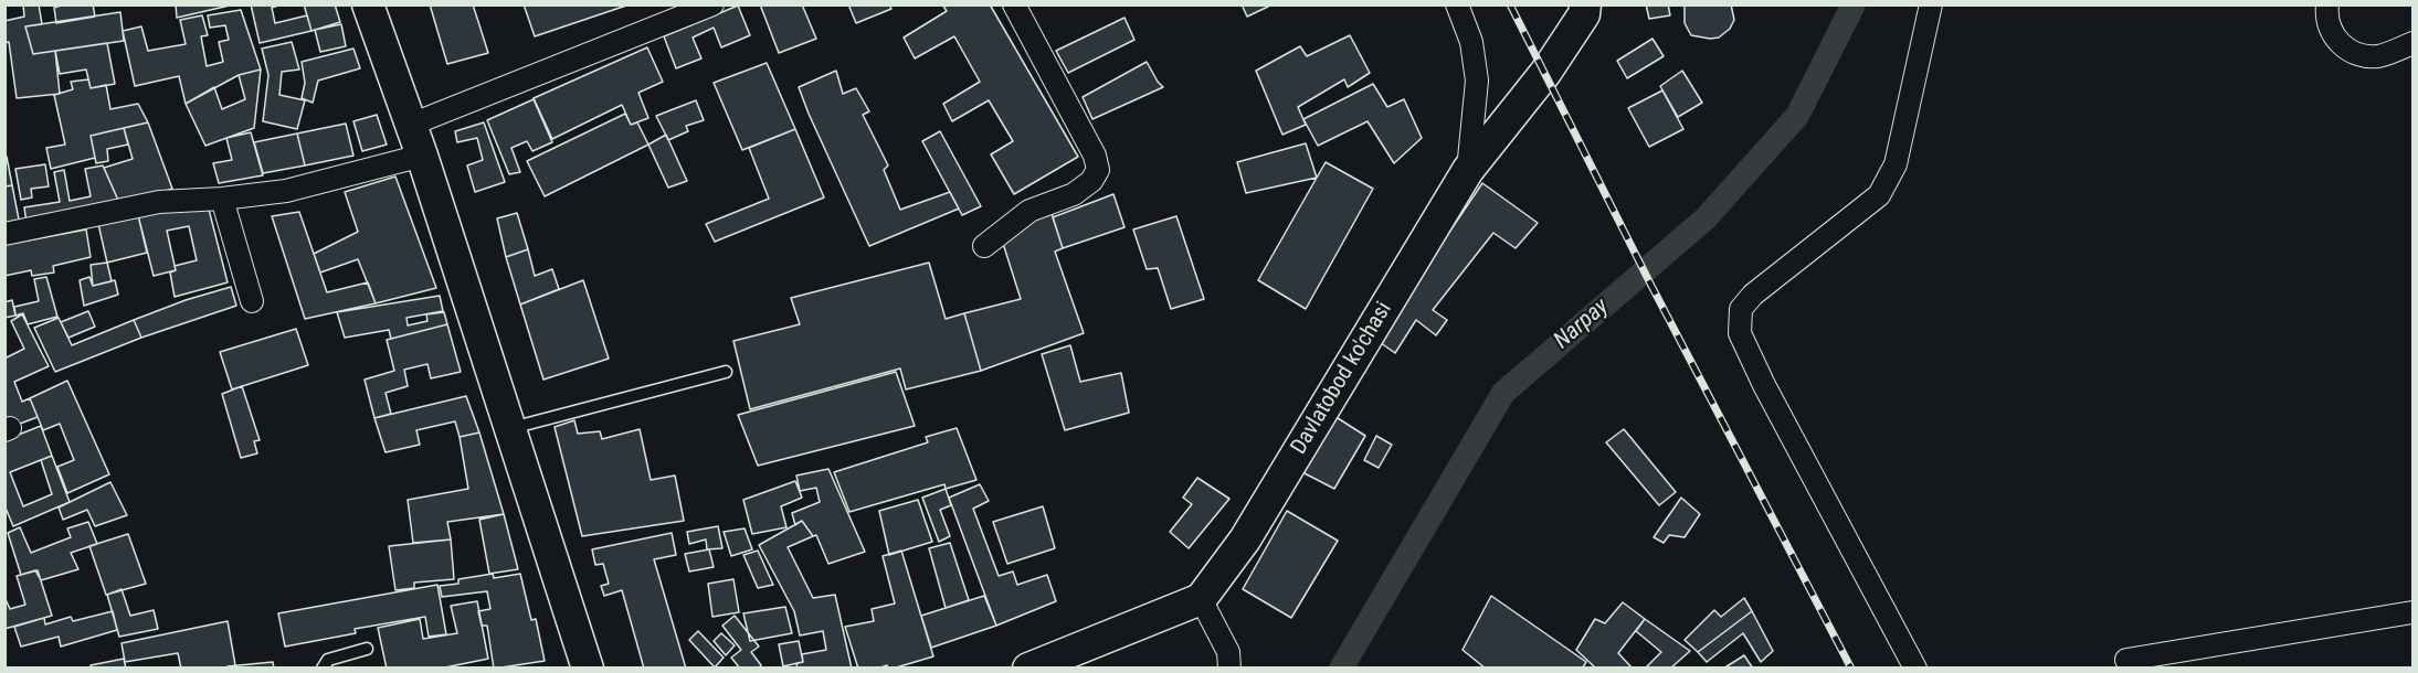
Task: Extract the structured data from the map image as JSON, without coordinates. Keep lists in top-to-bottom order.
{
  "streets": {
    "street": ["Davlatobod ko'chasi"]
  },
  "water": ["Narpay"]
}
